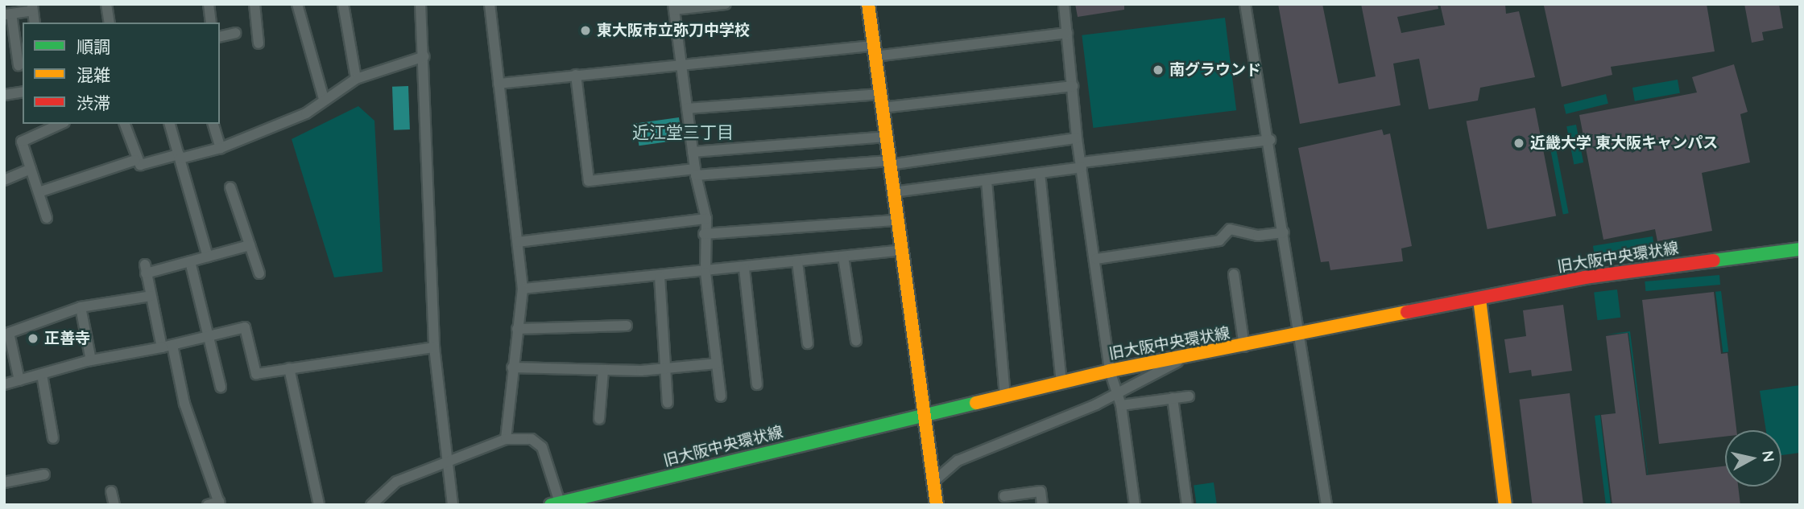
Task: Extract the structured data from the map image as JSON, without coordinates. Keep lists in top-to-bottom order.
{
  "streets": {
    "main road": ["旧大阪中央環状線"]
  },
  "districts": ["近江堂三丁目"],
  "places": [
    "東大阪市立弥刀中学校",
    "南グラウンド",
    "近畿大学 東大阪キャンパス",
    "正善寺"
  ],
  "legend": ["順調", "混雑", "渋滞"],
  "north": "right"
}
